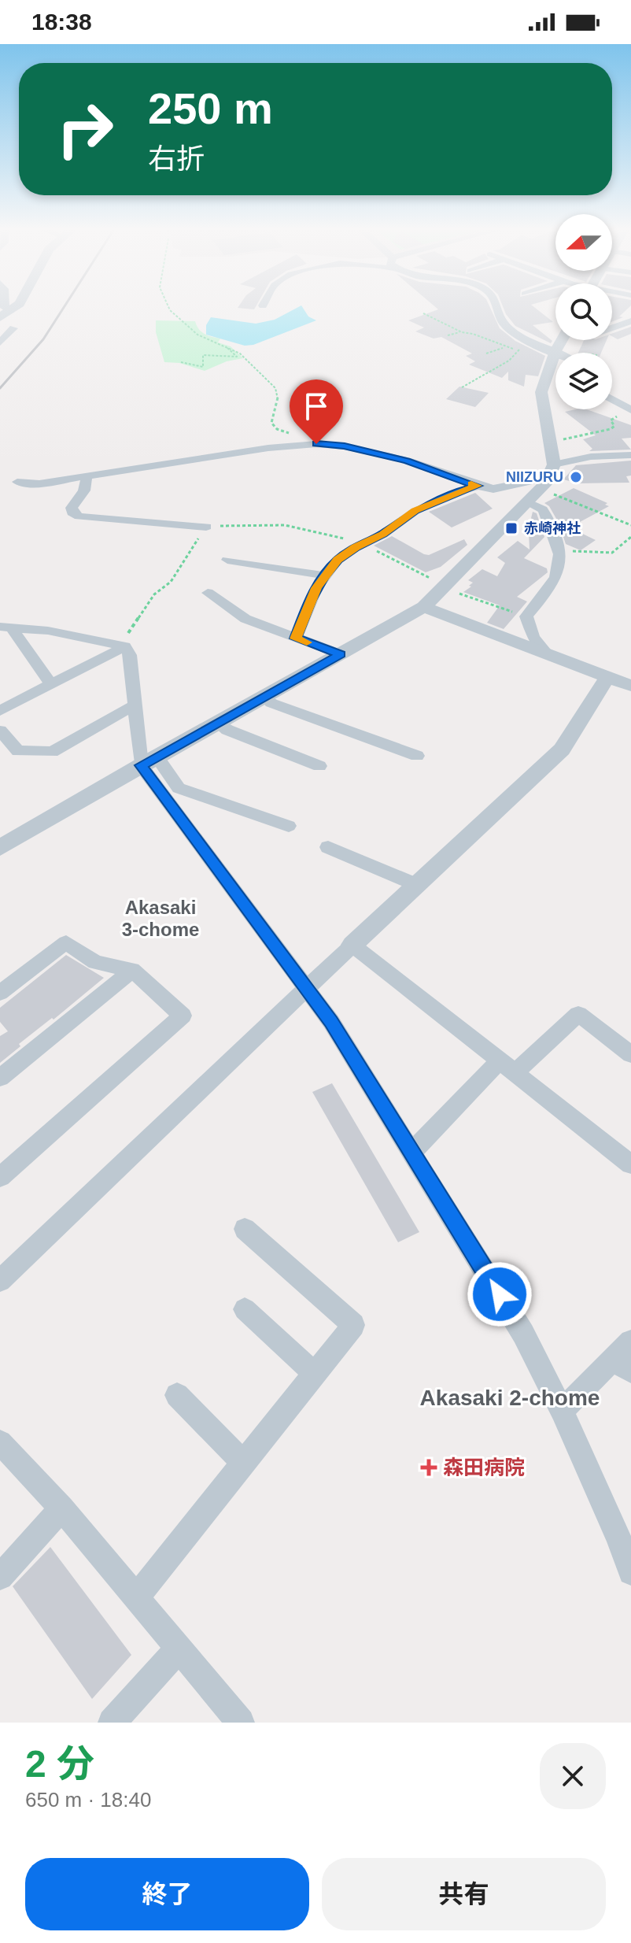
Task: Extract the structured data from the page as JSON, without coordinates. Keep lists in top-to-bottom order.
{
  "districts": ["Akasaki 3-chome", "Akasaki 2-chome"],
  "places": {
    "other": ["NIIZURU"],
    "transit": ["赤崎神社"],
    "health": ["森田病院"]
  },
  "north": "left",
  "page": {
    "status": "18:38",
    "turn": ["250 m", "右折"],
    "heading": ["2 分", "650 m · 18:40"],
    "buttons": ["終了", "共有"]
  }
}
